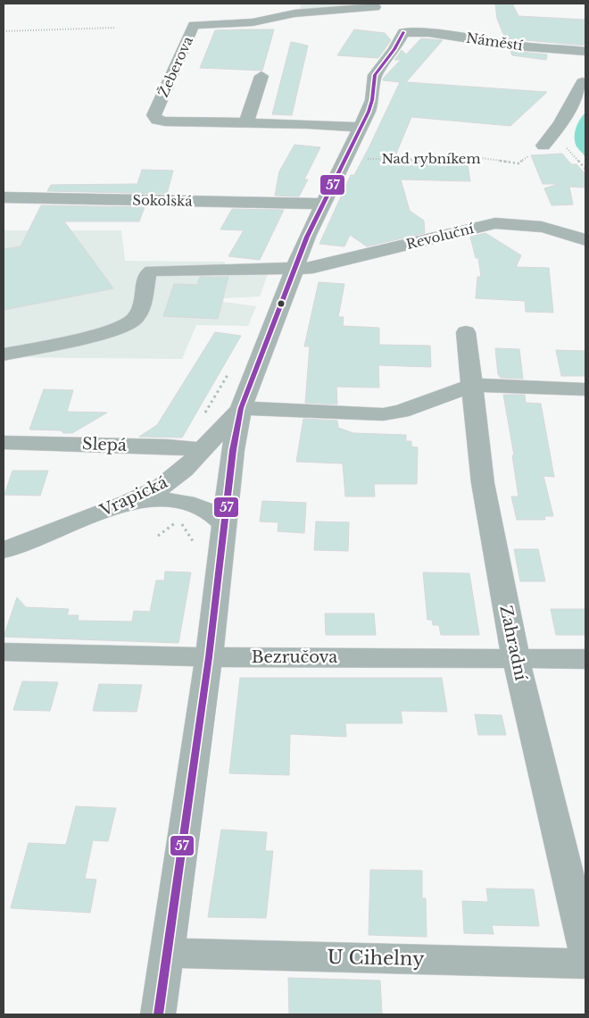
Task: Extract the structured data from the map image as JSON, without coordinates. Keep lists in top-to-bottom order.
{
  "streets": {
    "street": [
      "Náměstí",
      "Žeberova",
      "Sokolská",
      "Revoluční",
      "Slepá",
      "Vrapická",
      "Zahradní",
      "Bezručova",
      "U Cihelny"
    ],
    "path": ["Nad rybníkem"]
  },
  "crossings": [
    ["Slepá", "Vrapická"],
    ["Zahradní", "Bezručova"]
  ],
  "lines": ["transit line 57"]
}
